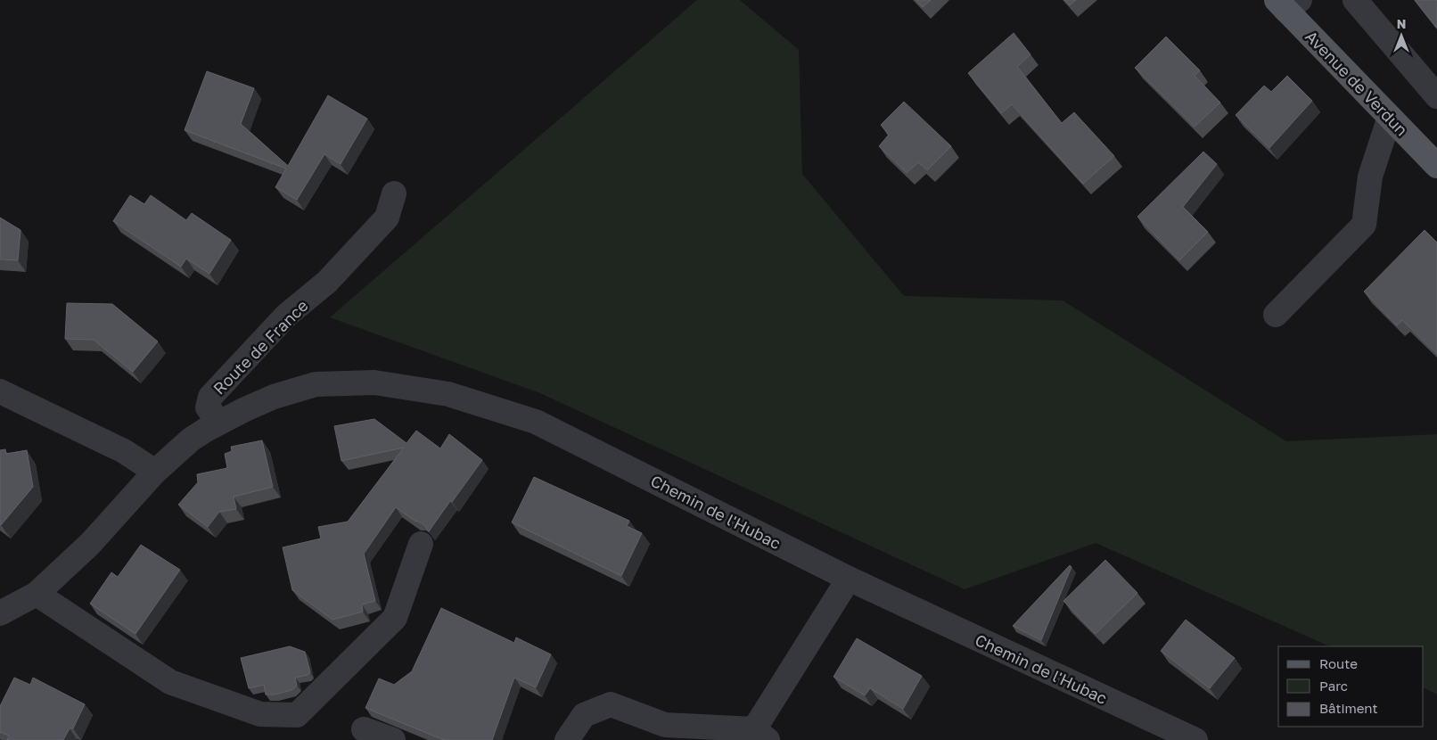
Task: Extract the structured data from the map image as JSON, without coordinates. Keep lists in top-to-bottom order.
{
  "streets": {
    "main road": ["Avenue de Verdun"],
    "street": ["Route de France", "Chemin de l'Hubac"]
  },
  "crossings": [
    ["Route de France", "Chemin de l'Hubac"]
  ],
  "legend": ["Route", "Parc", "Bâtiment"],
  "north": "top"
}
